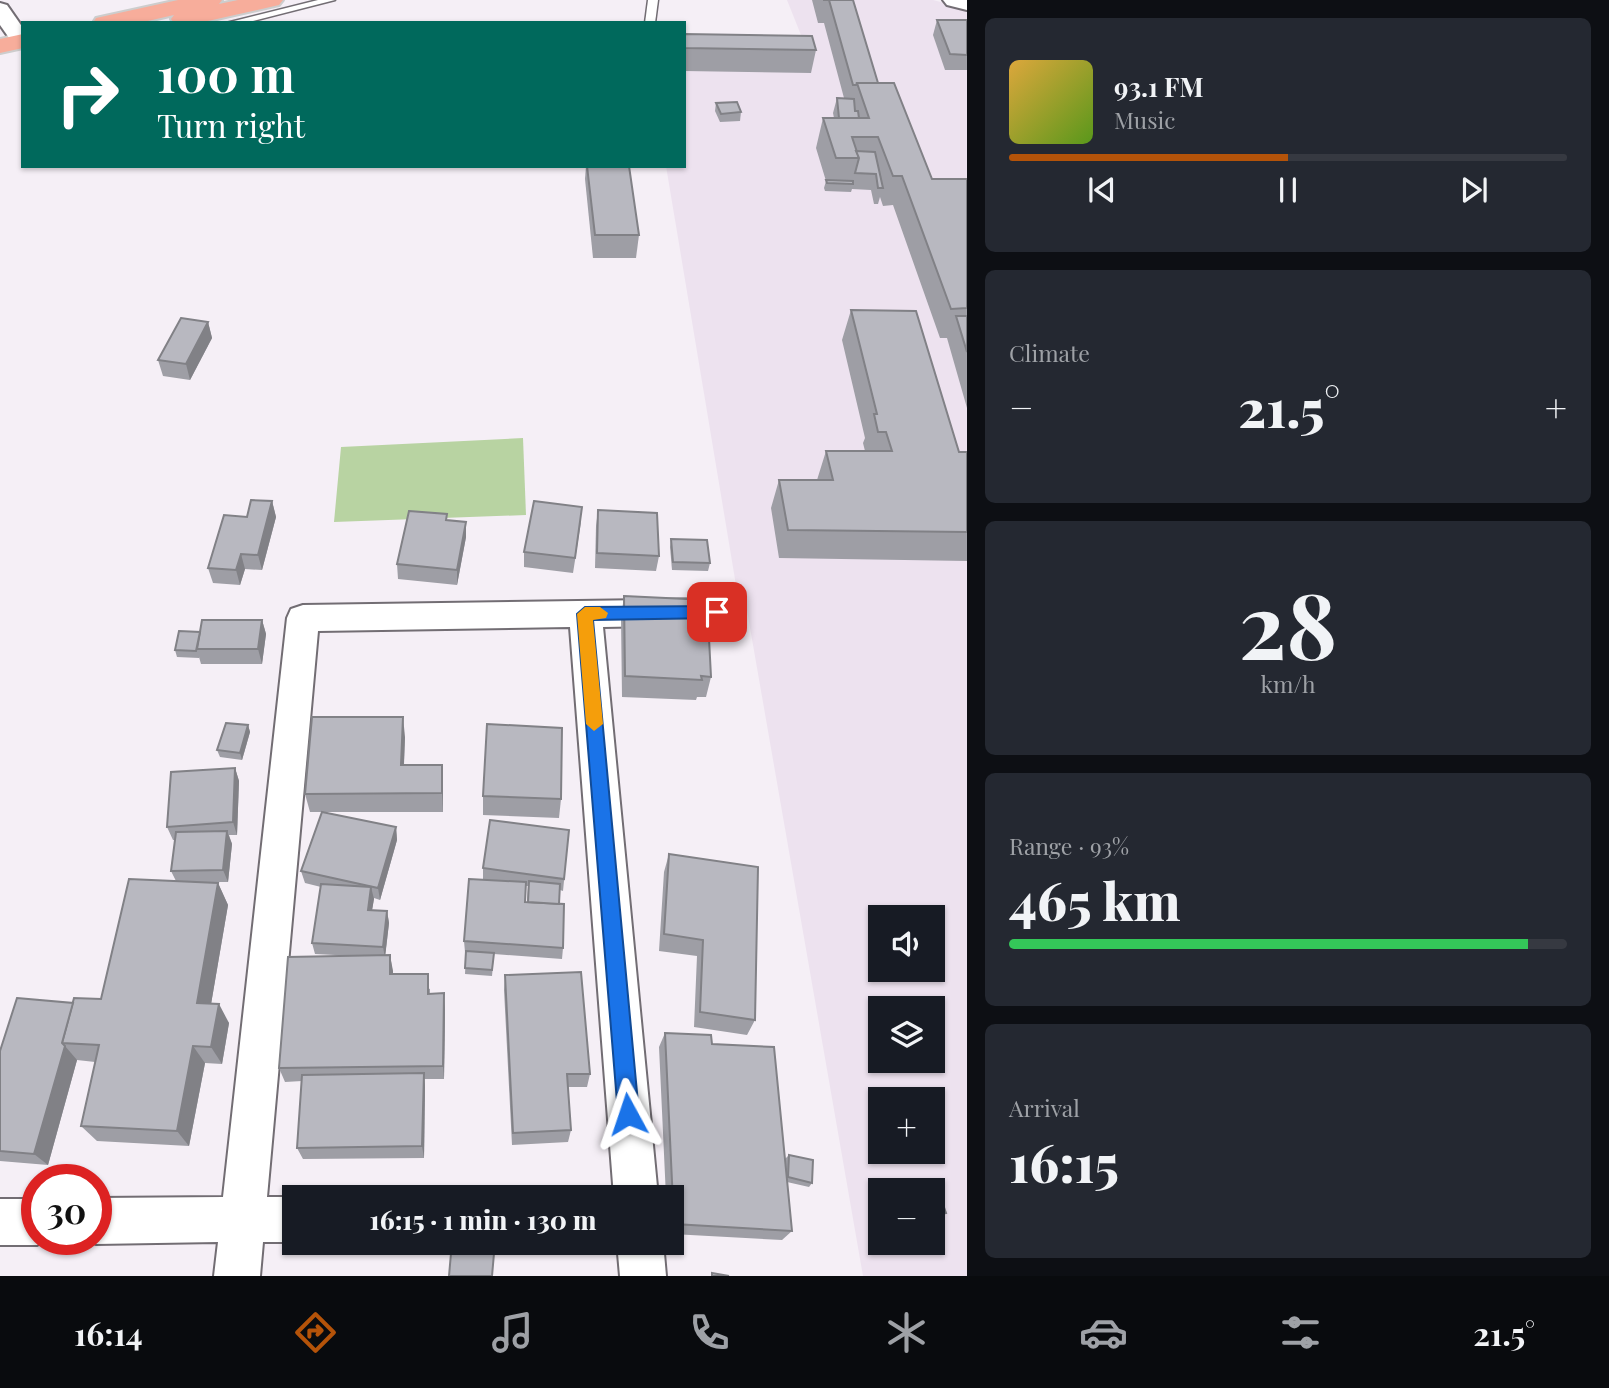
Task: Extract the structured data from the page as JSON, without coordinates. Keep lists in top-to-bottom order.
{
  "page": {
    "turn": ["100 m", "Turn right"],
    "song": ["93.1 FM", "Music"],
    "tile": [
      "Climate",
      ["28", "km/h"],
      ["Range · 93%", "465 km"],
      ["Arrival", "16:15"]
    ],
    "heat": ["−", "21.5°", "+"],
    "map_buttons": ["+", "−"],
    "limit": "30",
    "trip": "16:15 · 1 min · 130 m",
    "tabs": ["16:14", "21.5°"]
  }
}
